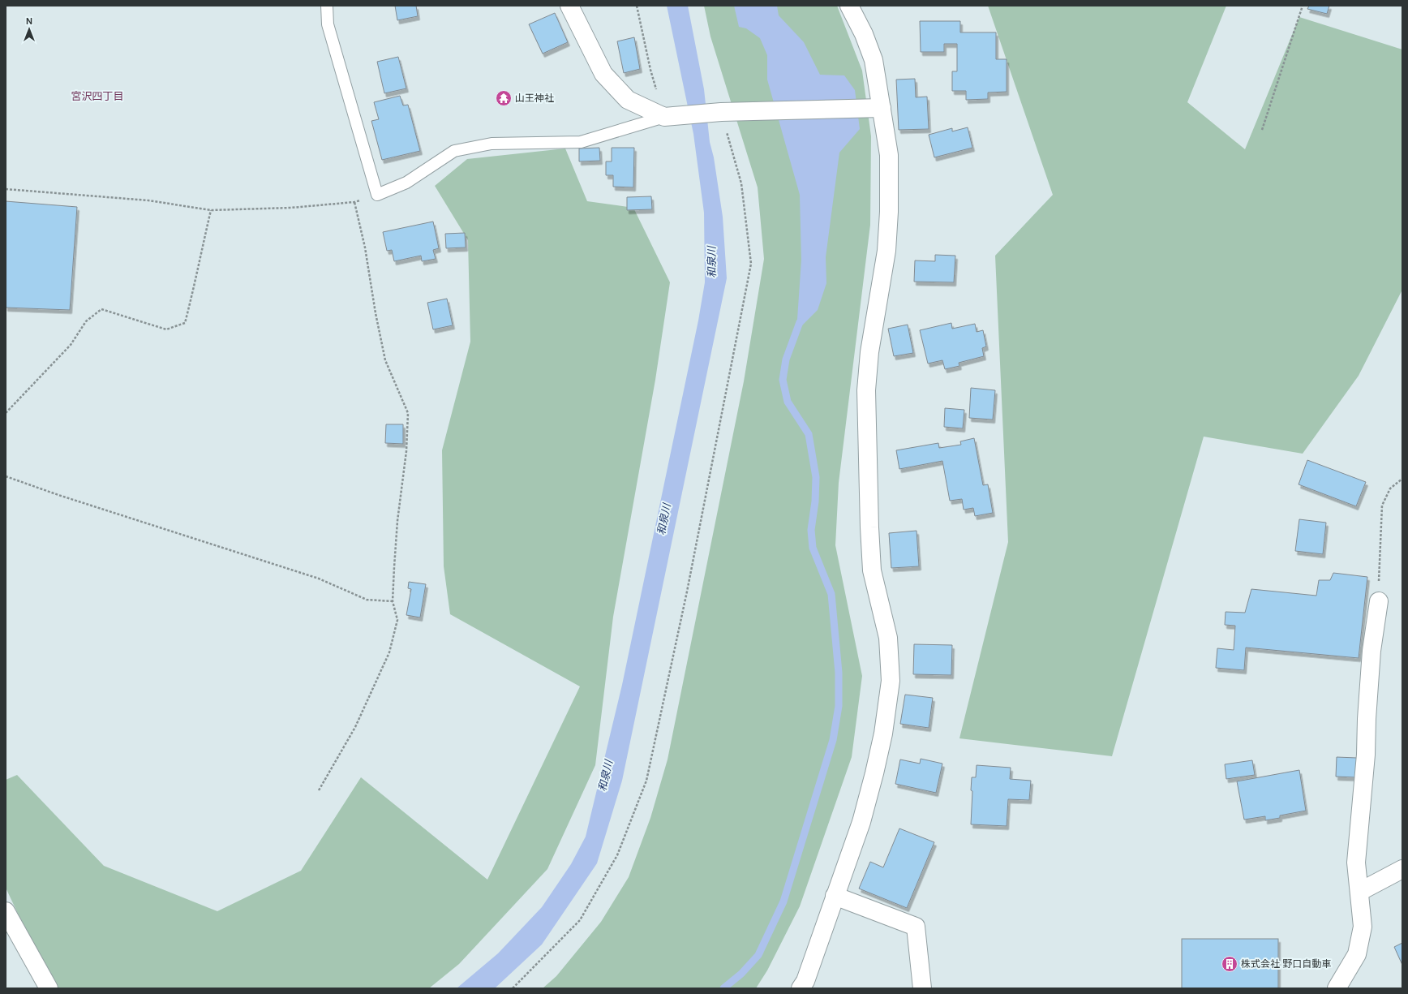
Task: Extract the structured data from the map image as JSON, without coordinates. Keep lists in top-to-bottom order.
{
  "districts": ["宮沢四丁目"],
  "water": ["和泉川"],
  "places": {
    "temple": ["山王神社"],
    "building": ["株式会社 野口自動車"]
  },
  "north": "top"
}
